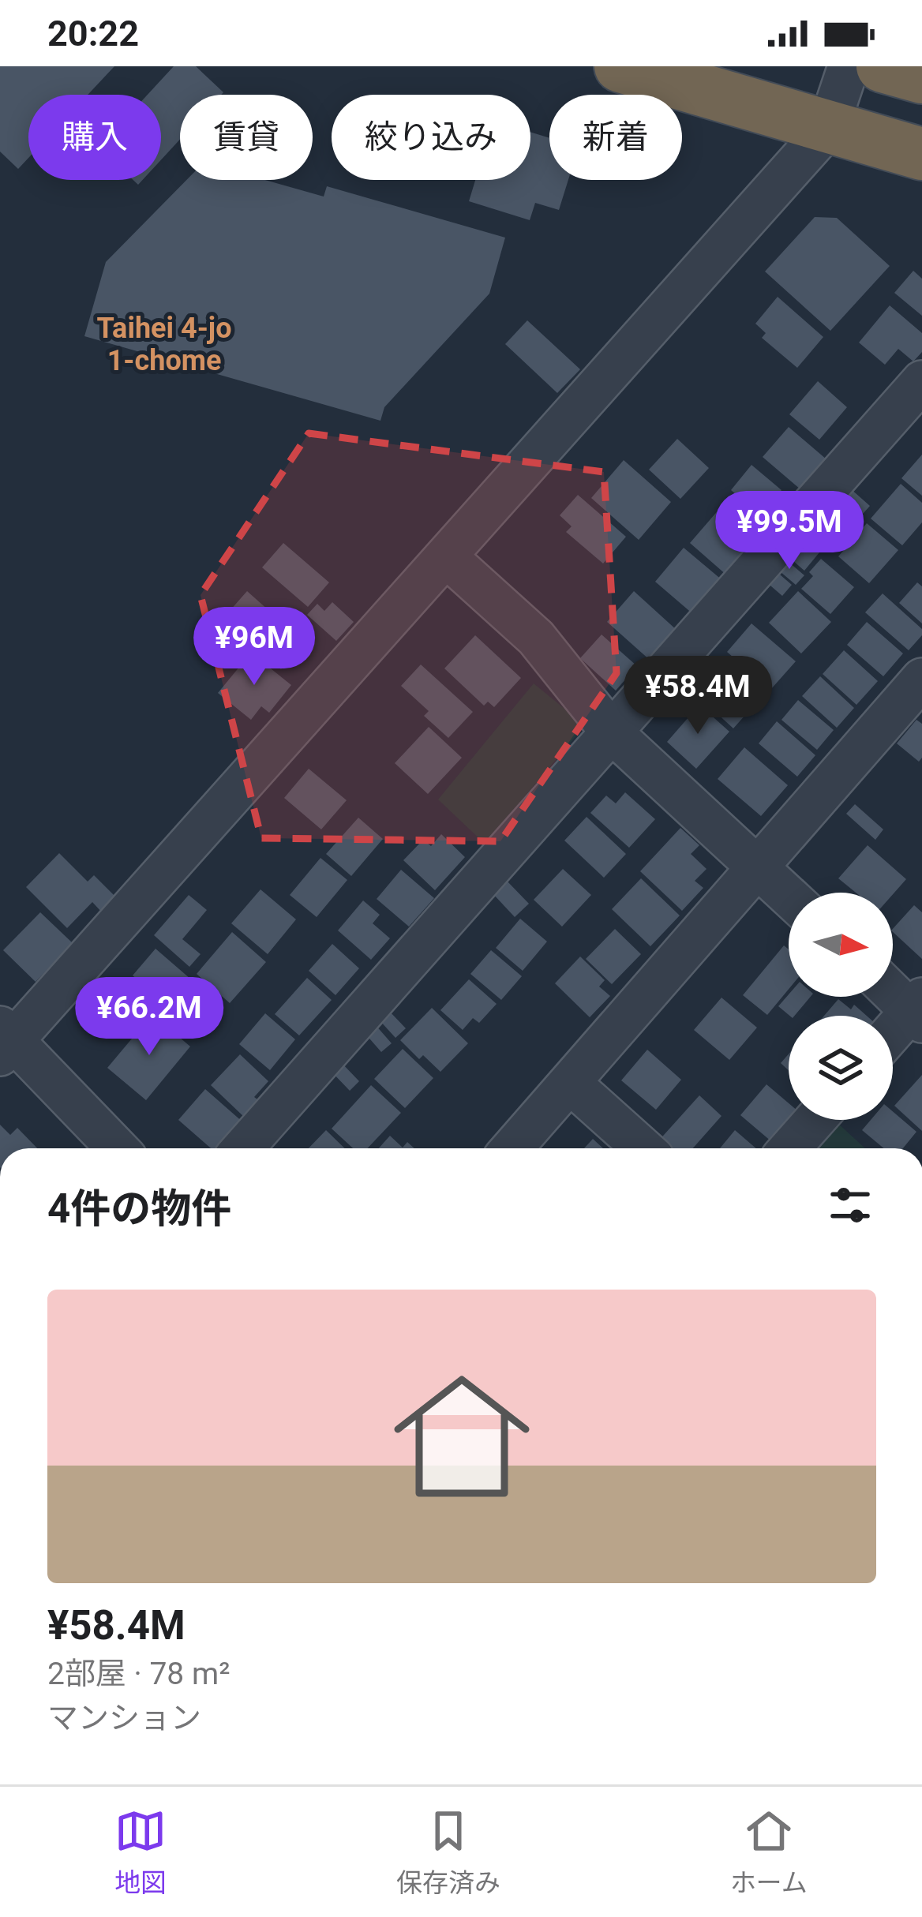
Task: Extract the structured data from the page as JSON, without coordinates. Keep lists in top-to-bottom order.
{
  "districts": ["Taihei 4-jo 1-chome"],
  "north": "right",
  "page": {
    "status": "20:22",
    "chip": [
      "購入",
      "賃貸",
      "絞り込み",
      "新着"
    ],
    "price": [
      "¥99.5M",
      "¥96M",
      "¥58.4M",
      "¥66.2M"
    ],
    "heading": "4件の物件",
    "list": [
      {
        "name": "¥58.4M",
        "note": "2部屋 · 78 m² · マンション"
      }
    ],
    "tabs": ["地図", "保存済み", "ホーム"]
  }
}
